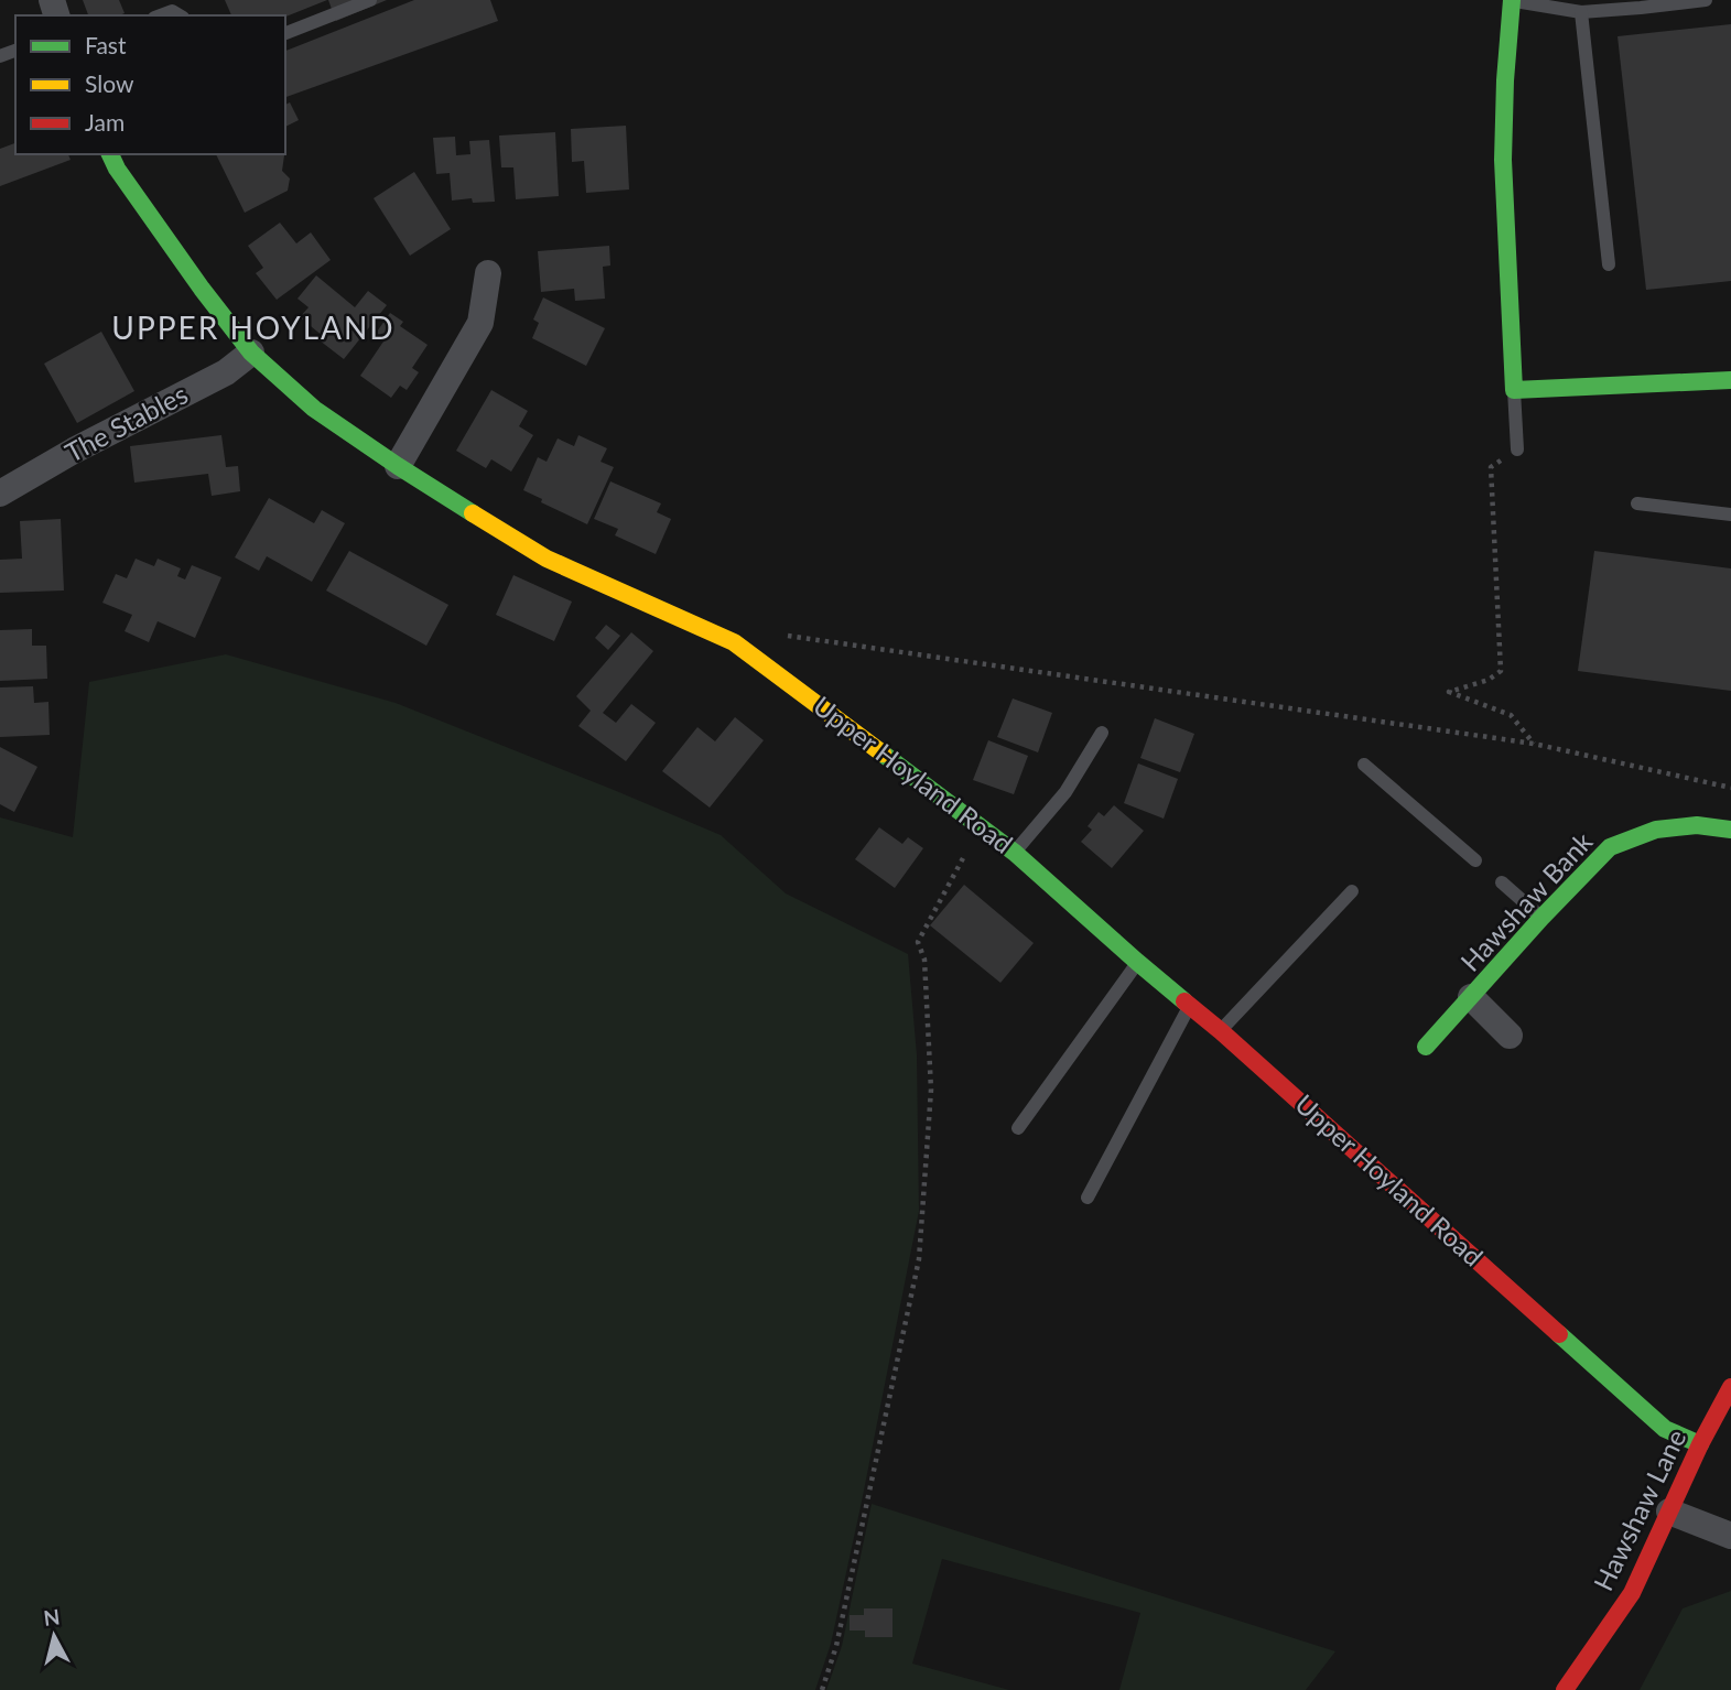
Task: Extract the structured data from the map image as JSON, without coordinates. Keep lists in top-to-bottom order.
{
  "streets": {
    "street": [
      "The Stables",
      "Upper Hoyland Road",
      "Hawshaw Bank",
      "Hawshaw Lane"
    ]
  },
  "crossings": [
    ["The Stables", "Upper Hoyland Road"],
    ["Upper Hoyland Road", "Hawshaw Lane"]
  ],
  "districts": ["UPPER HOYLAND"],
  "legend": ["Fast", "Slow", "Jam"],
  "north": "top"
}
